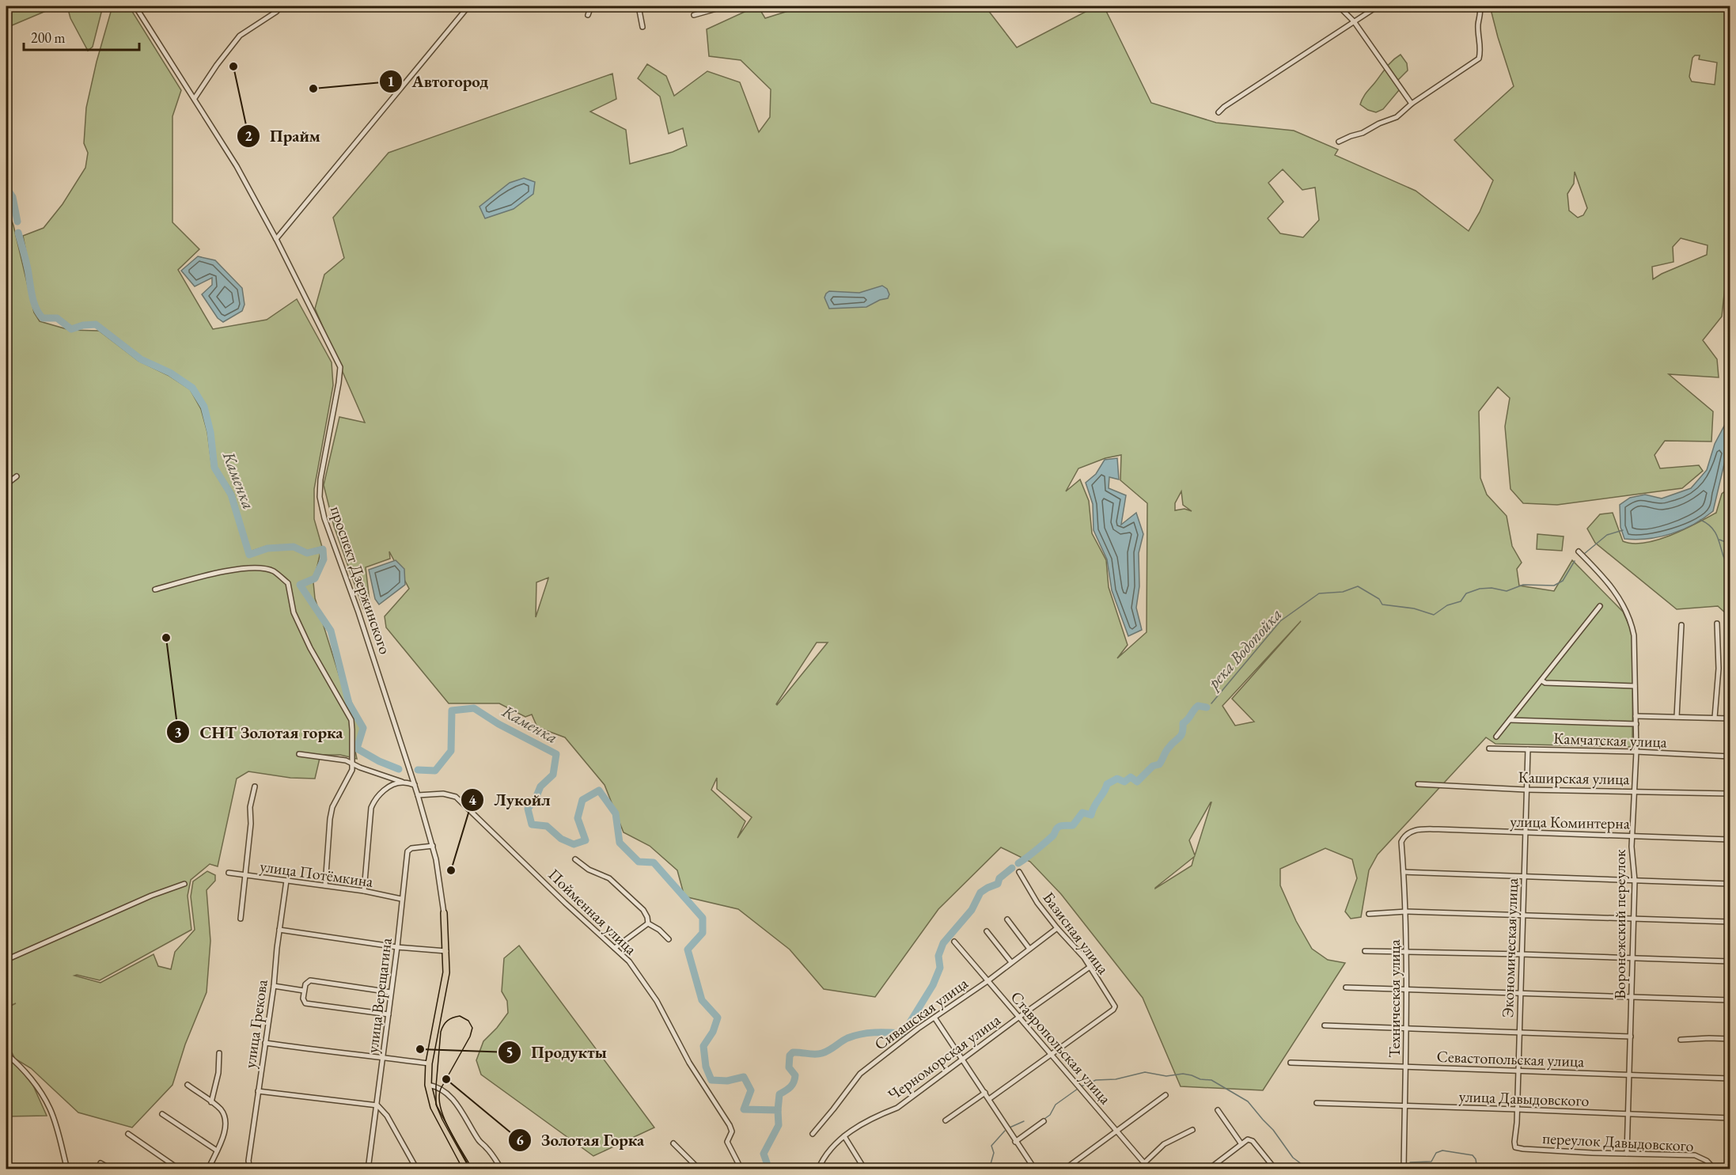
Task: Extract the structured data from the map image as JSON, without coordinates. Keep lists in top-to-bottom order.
{
  "streets": {
    "main road": ["проспект Дзержинского"],
    "street": [
      "Камчатская улица",
      "Каширская улица",
      "улица Коминтерна",
      "улица Потёмкина",
      "Пойменная улица",
      "Воронежский переулок",
      "Базисная улица",
      "Экономическая улица",
      "улица Верещагина",
      "Техническая улица",
      "Сивашская улица",
      "улица Грекова",
      "Ставропольская улица",
      "Черноморская улица",
      "Севастопольская улица",
      "улица Давыдовского",
      "переулок Давыдовского"
    ]
  },
  "crossings": [
    ["проспект Дзержинского", "Пойменная улица"],
    ["проспект Дзержинского", "улица Верещагина"],
    ["Камчатская улица", "Воронежский переулок"],
    ["Камчатская улица", "Экономическая улица"],
    ["Каширская улица", "Воронежский переулок"],
    ["Каширская улица", "Экономическая улица"],
    ["улица Коминтерна", "Воронежский переулок"],
    ["улица Коминтерна", "Экономическая улица"],
    ["улица Коминтерна", "Техническая улица"],
    ["улица Потёмкина", "улица Верещагина"],
    ["улица Потёмкина", "улица Грекова"],
    ["Воронежский переулок", "Севастопольская улица"],
    ["Воронежский переулок", "улица Давыдовского"],
    ["Воронежский переулок", "переулок Давыдовского"],
    ["Базисная улица", "Сивашская улица"],
    ["Базисная улица", "Ставропольская улица"],
    ["Базисная улица", "Черноморская улица"],
    ["Экономическая улица", "Севастопольская улица"],
    ["Экономическая улица", "улица Давыдовского"],
    ["Экономическая улица", "переулок Давыдовского"],
    ["Техническая улица", "Севастопольская улица"],
    ["Техническая улица", "улица Давыдовского"],
    ["Сивашская улица", "Ставропольская улица"],
    ["Ставропольская улица", "Черноморская улица"]
  ],
  "water": ["Каменка", "река Водопойка"],
  "places": [
    "Прайм",
    "Автогород",
    "СНТ Золотая горка",
    "Лукойл",
    "Продукты",
    "Золотая Горка"
  ],
  "scale_bar": "200 m"
}
